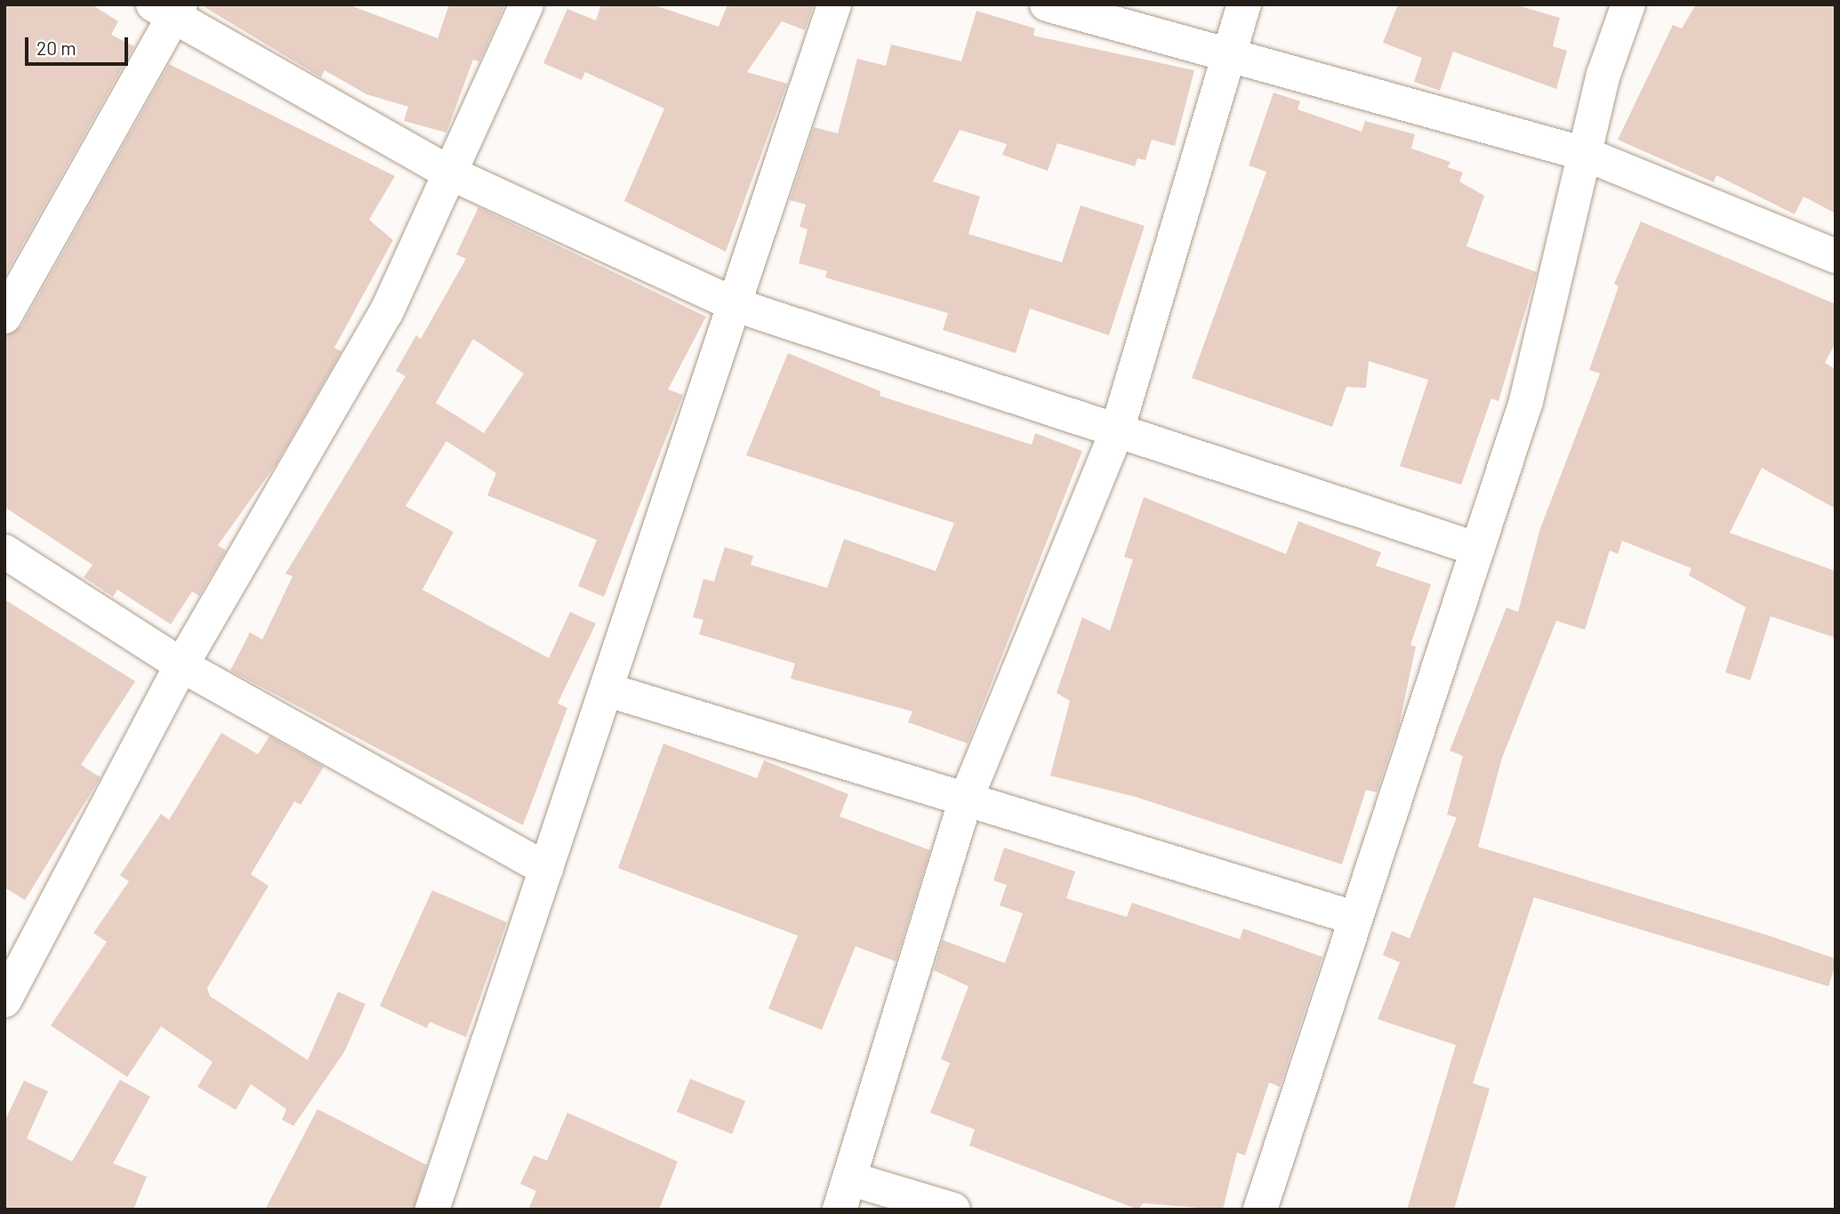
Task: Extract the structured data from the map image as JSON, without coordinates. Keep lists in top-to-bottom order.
{
  "scale_bar": "20 m"
}
